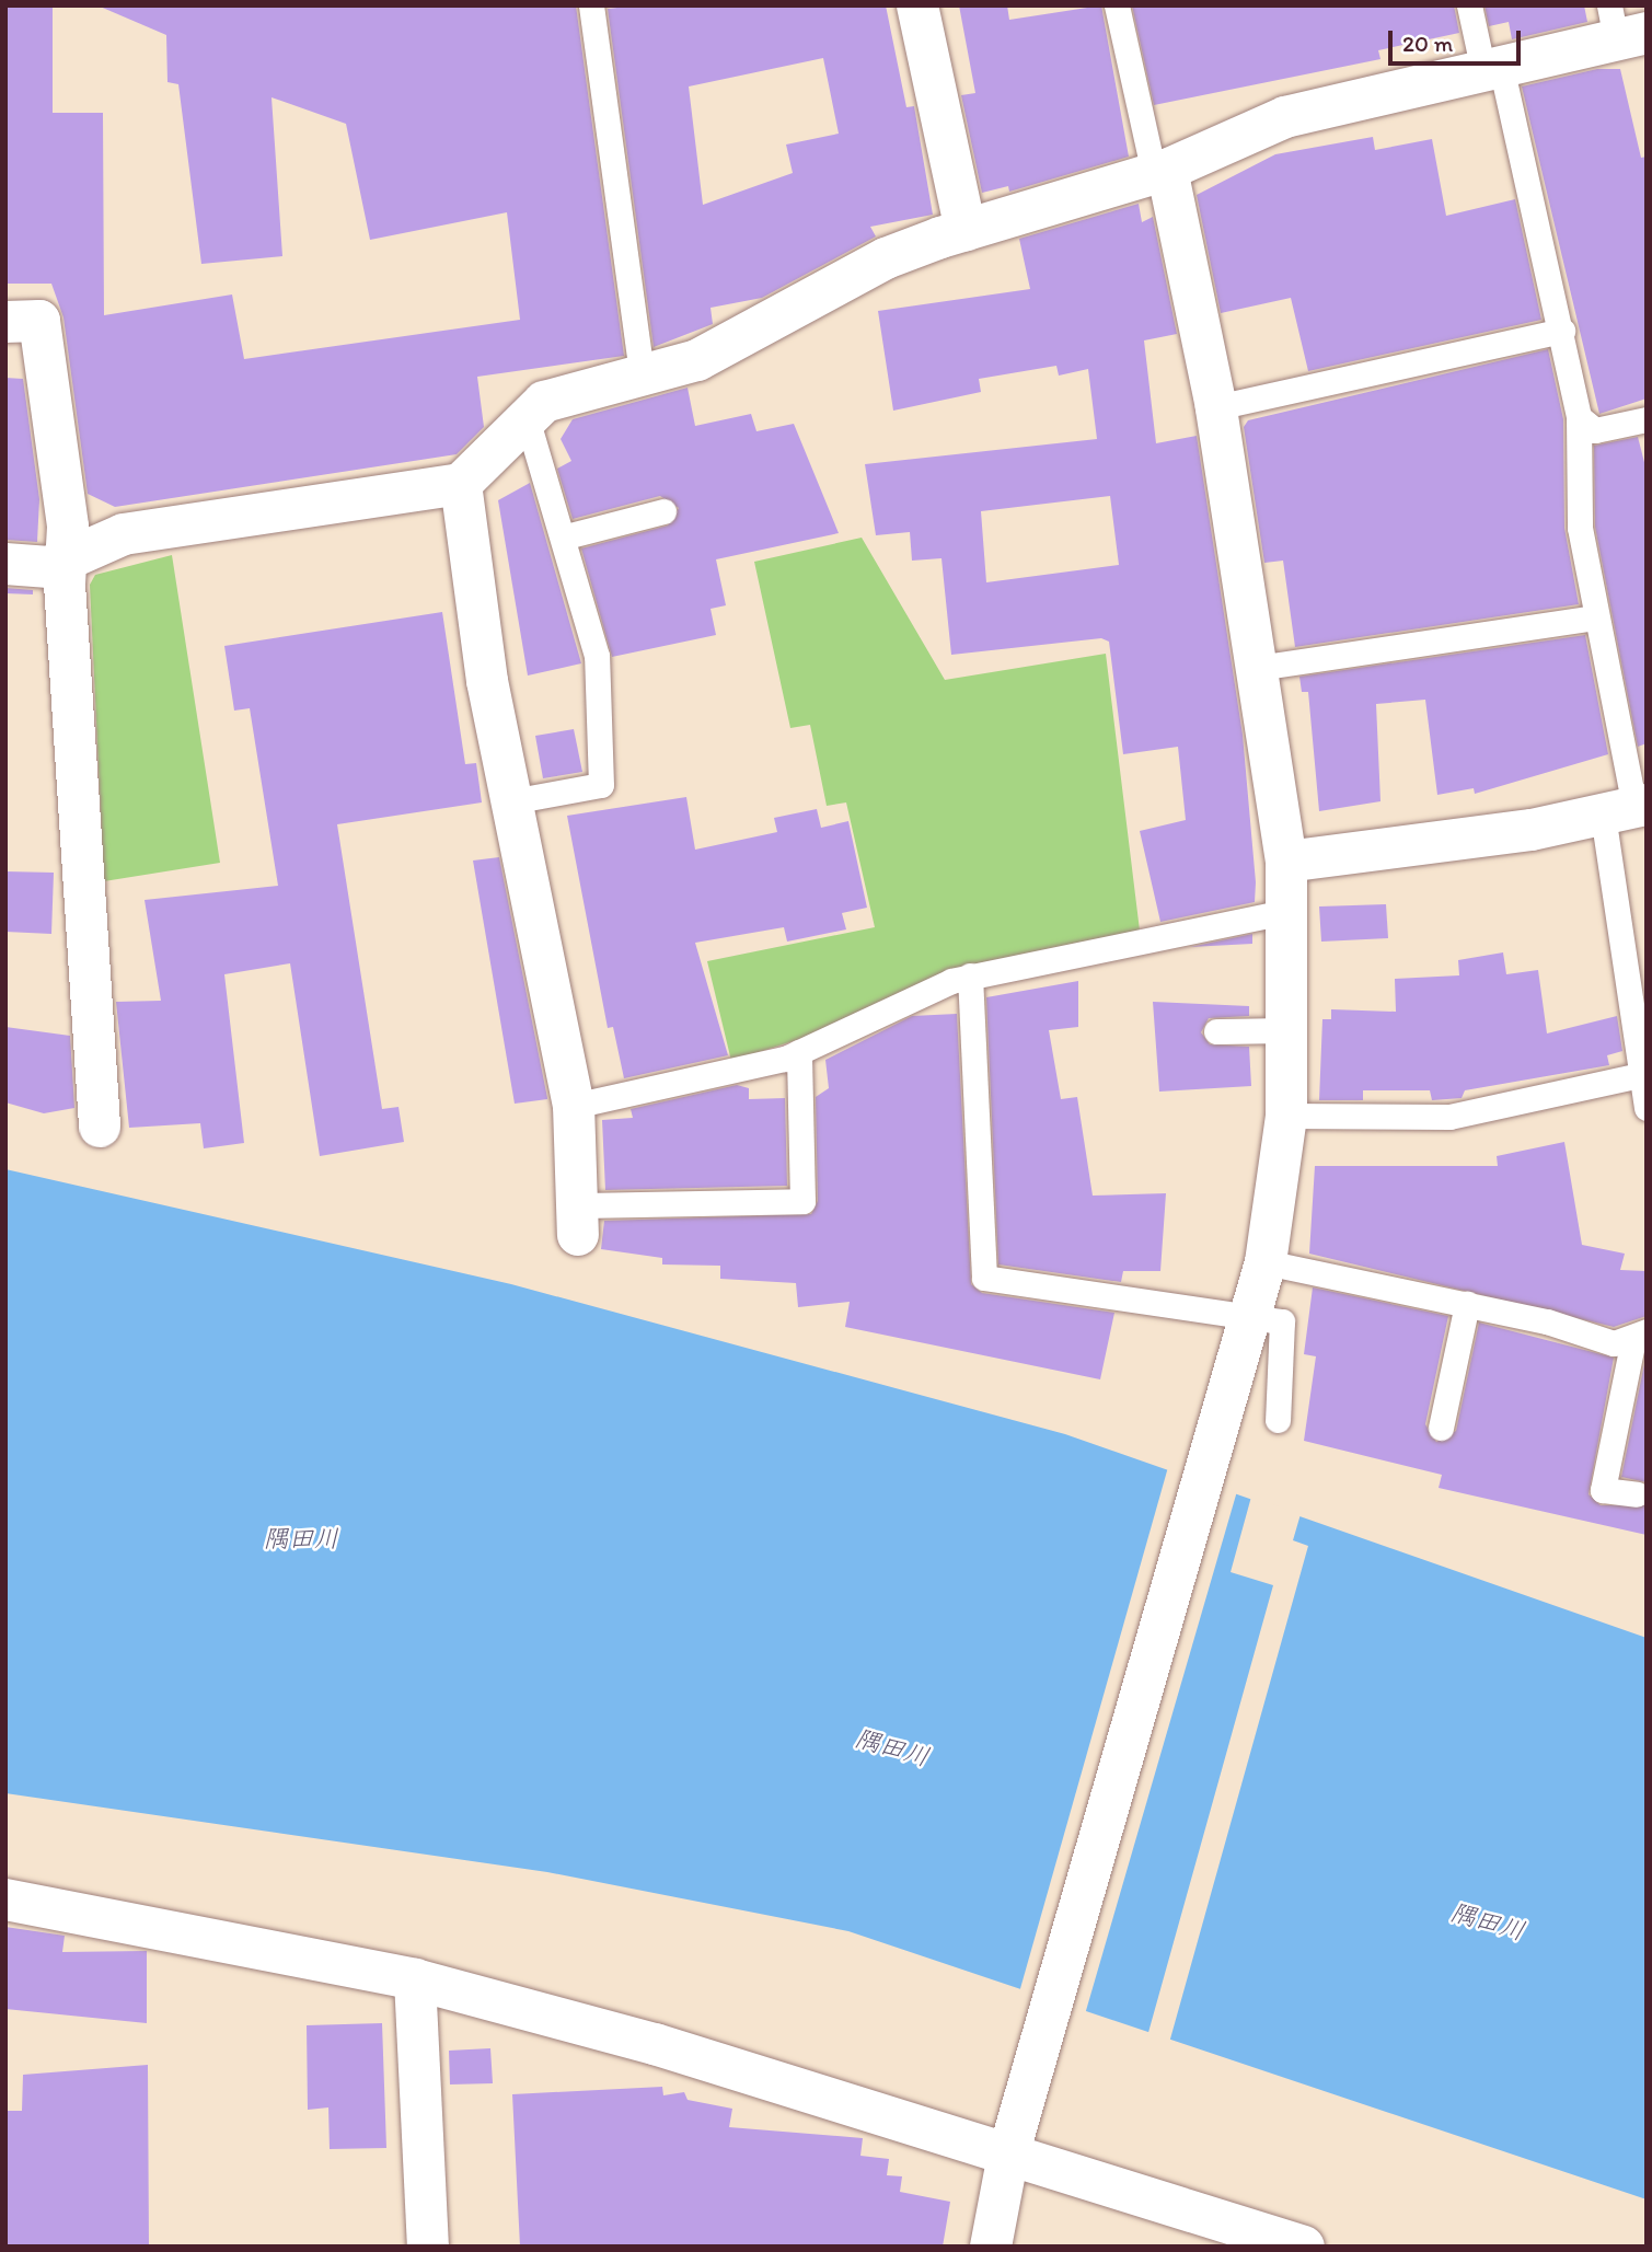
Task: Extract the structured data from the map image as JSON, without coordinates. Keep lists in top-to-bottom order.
{
  "water": ["隅田川"],
  "scale_bar": "20 m"
}
